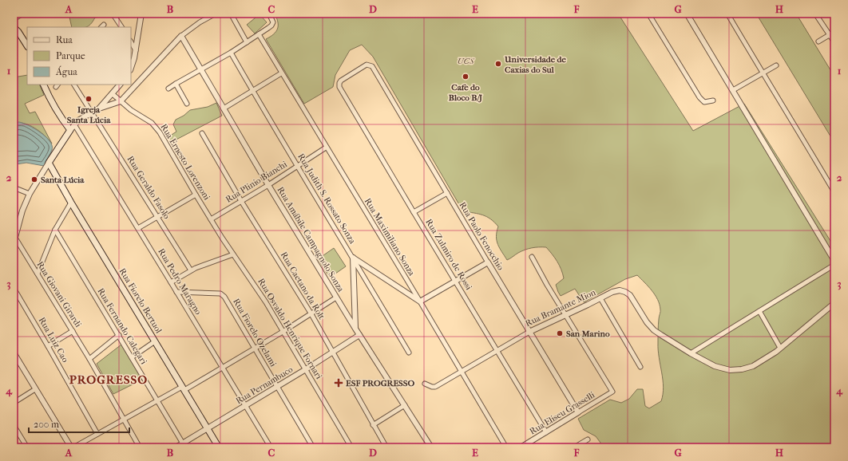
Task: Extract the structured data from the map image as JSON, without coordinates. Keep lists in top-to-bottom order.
{
  "streets": {
    "main road": ["Rua Fiorelo Bertuol"],
    "street": [
      "Rua Ernesto Lorenzoni",
      "Rua Plinio Bianchi",
      "Rua Geraldo Fasolo",
      "Rua Judith S. Rossato Sonza",
      "Rua Paolo Fenocchio",
      "Rua Maximiliano Sonza",
      "Rua Amábile Campagnolo Sonza",
      "Rua Zulmiro de Rossi",
      "Rua Pedro Maragno",
      "Rua Caetano da Rolt",
      "Rua Giovani Girardi",
      "Rua Bramante Mion",
      "Rua Fernando Calegari",
      "Rua Osvaldo Henrique Fornari",
      "Rua Fiorelo Ozelami",
      "Rua Luiz Cao",
      "Rua Pernambuco",
      "Rua Eliseu Grasselli"
    ]
  },
  "crossings": [
    ["Rua Ernesto Lorenzoni", "Rua Plinio Bianchi"],
    ["Rua Ernesto Lorenzoni", "Rua Osvaldo Henrique Fornari"],
    ["Rua Plinio Bianchi", "Rua Judith S. Rossato Sonza"],
    ["Rua Plinio Bianchi", "Rua Maximiliano Sonza"],
    ["Rua Plinio Bianchi", "Rua Amábile Campagnolo Sonza"],
    ["Rua Plinio Bianchi", "Rua Caetano da Rolt"],
    ["Rua Plinio Bianchi", "Rua Osvaldo Henrique Fornari"],
    ["Rua Paolo Fenocchio", "Rua Zulmiro de Rossi"],
    ["Rua Paolo Fenocchio", "Rua Bramante Mion"],
    ["Rua Paolo Fenocchio", "Rua Eliseu Grasselli"],
    ["Rua Maximiliano Sonza", "Rua Bramante Mion"],
    ["Rua Amábile Campagnolo Sonza", "Rua Pernambuco"],
    ["Rua Zulmiro de Rossi", "Rua Bramante Mion"],
    ["Rua Zulmiro de Rossi", "Rua Eliseu Grasselli"],
    ["Rua Pedro Maragno", "Rua Fiorelo Ozelami"],
    ["Rua Pedro Maragno", "Rua Pernambuco"],
    ["Rua Caetano da Rolt", "Rua Pernambuco"],
    ["Rua Fiorelo Bertuol", "Rua Pernambuco"],
    ["Rua Bramante Mion", "Rua Eliseu Grasselli"],
    ["Rua Fernando Calegari", "Rua Pernambuco"],
    ["Rua Osvaldo Henrique Fornari", "Rua Pernambuco"],
    ["Rua Fiorelo Ozelami", "Rua Pernambuco"]
  ],
  "districts": ["PROGRESSO"],
  "parks": ["UCS"],
  "places": {
    "other": [
      "Universidade de Caxias do Sul",
      "Cafe do Bloco B/J",
      "Igreja Santa Lúcia",
      "Santa Lúcia",
      "San Marino"
    ],
    "health": ["ESF PROGRESSO"]
  },
  "legend": ["Rua", "Parque", "Água"],
  "scale_bar": "200 m",
  "grid": {
    "columns": [
      "A",
      "B",
      "C",
      "D",
      "E",
      "F",
      "G",
      "H"
    ],
    "rows": [
      "1",
      "2",
      "3",
      "4"
    ]
  }
}
